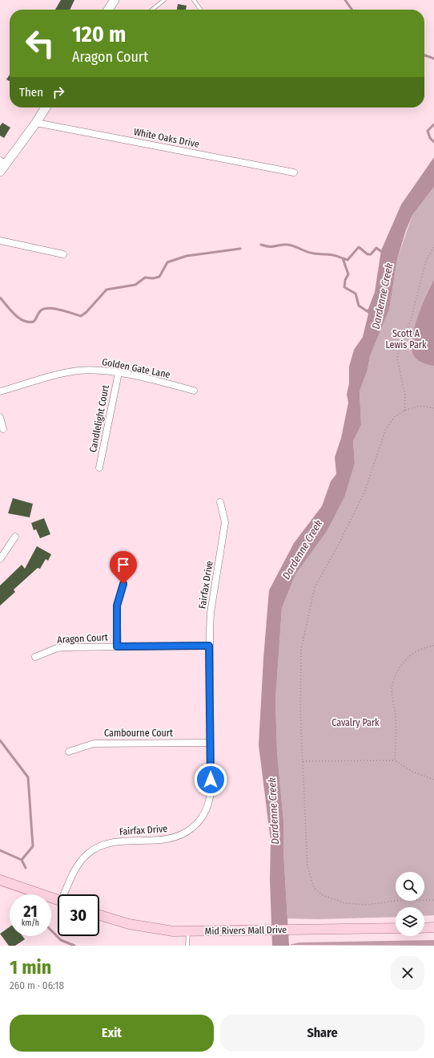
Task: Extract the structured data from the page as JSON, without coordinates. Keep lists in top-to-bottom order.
{
  "streets": {
    "main road": ["Mid Rivers Mall Drive"],
    "street": [
      "White Oaks Drive",
      "Golden Gate Lane",
      "Candlelight Court",
      "Fairfax Drive",
      "Aragon Court",
      "Cambourne Court"
    ]
  },
  "crossings": [
    ["Golden Gate Lane", "Candlelight Court"],
    ["Fairfax Drive", "Aragon Court"],
    ["Fairfax Drive", "Cambourne Court"]
  ],
  "water": ["Dardenne Creek"],
  "parks": ["Scott A Lewis Park", "Cavalry Park"],
  "page": {
    "turn": ["120 m", "Aragon Court"],
    "then": "Then",
    "speed": "21 km/h",
    "limit": "30",
    "heading": ["1 min", "260 m · 06:18"],
    "buttons": ["Exit", "Share"]
  }
}
